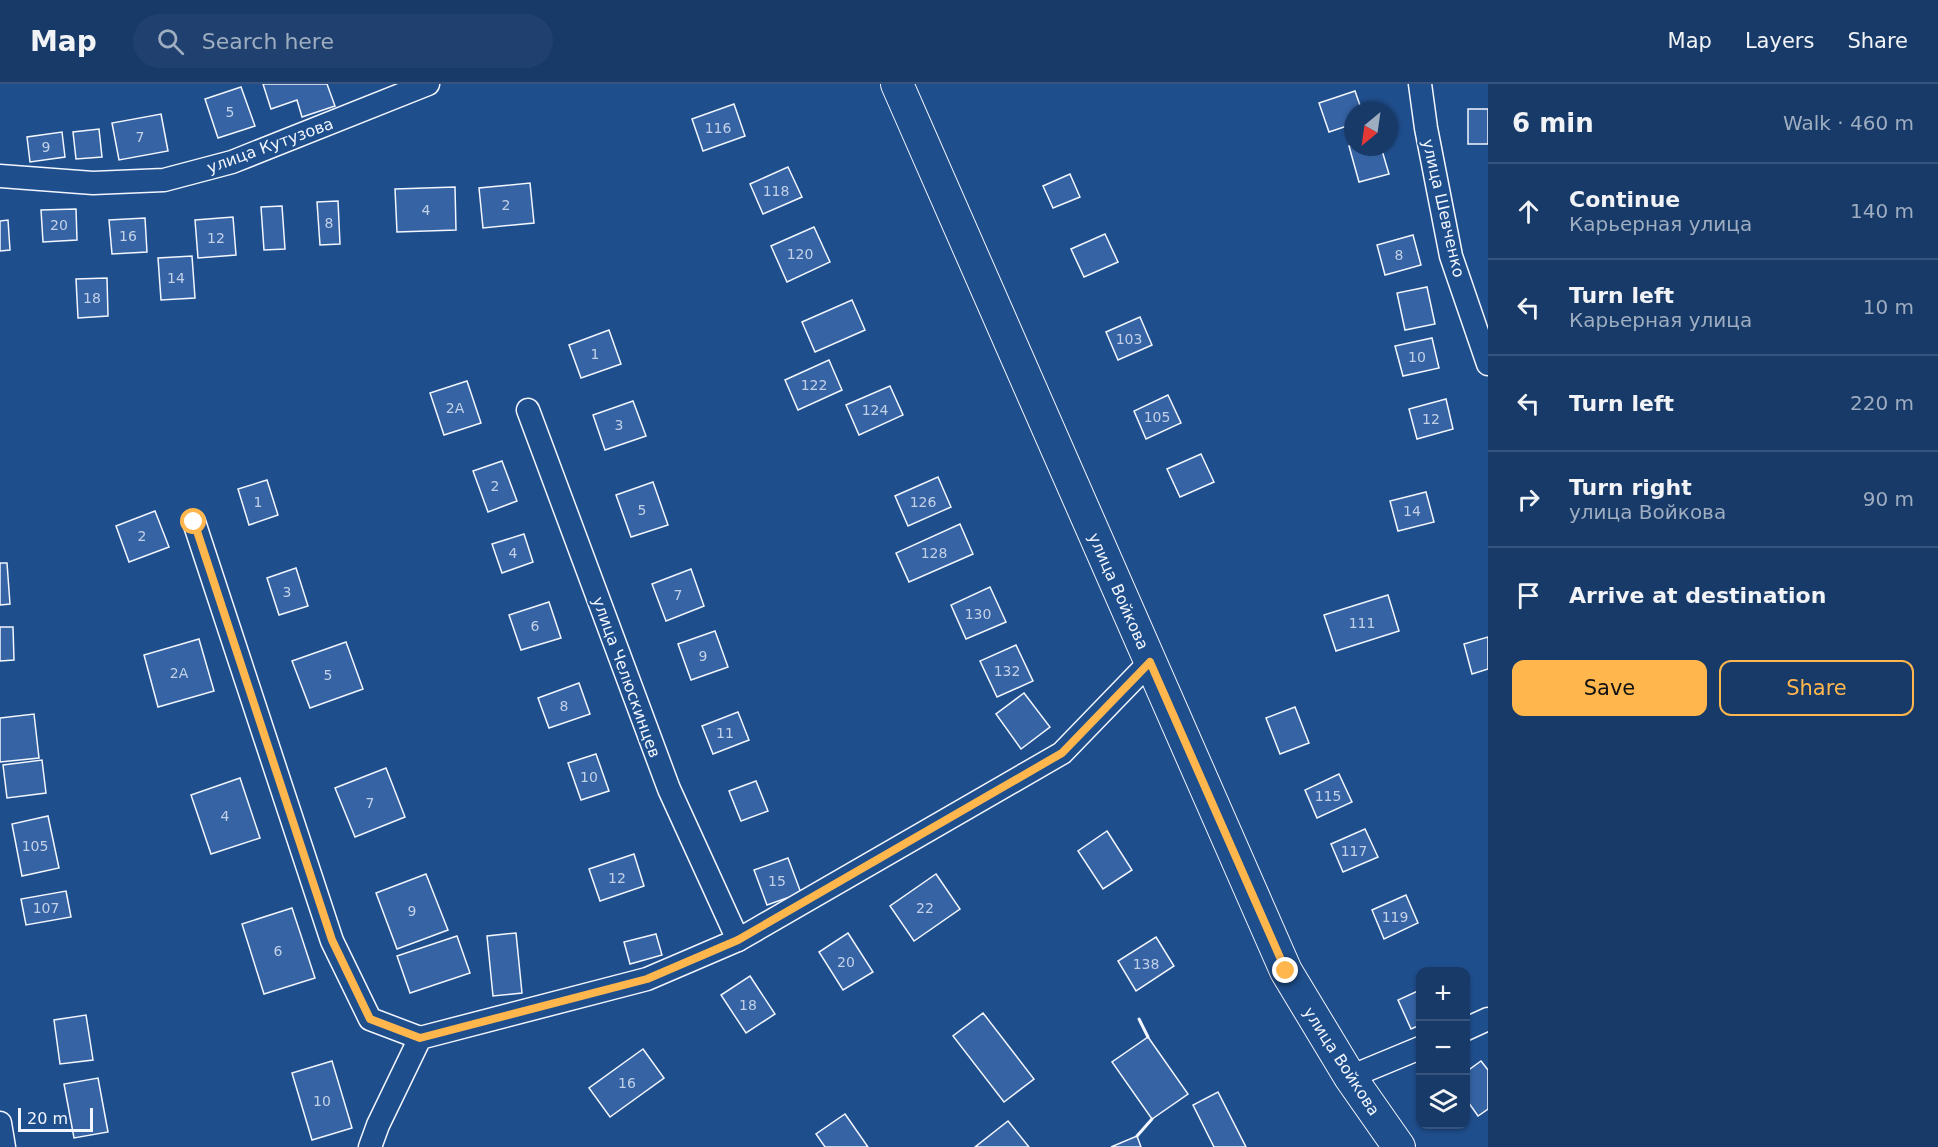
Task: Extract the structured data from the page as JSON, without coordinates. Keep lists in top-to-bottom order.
{
  "streets": {
    "main road": ["улица Войкова"],
    "street": ["улица Кутузова", "улица Шевченко", "улица Челюскинцев"]
  },
  "house_numbers": [
    "5",
    "116",
    "7",
    "9",
    "118",
    "2",
    "4",
    "8",
    "20",
    "16",
    "12",
    "120",
    "8",
    "14",
    "18",
    "103",
    "1",
    "10",
    "122",
    "2А",
    "124",
    "105",
    "12",
    "3",
    "2",
    "1",
    "126",
    "5",
    "14",
    "2",
    "4",
    "128",
    "3",
    "7",
    "130",
    "111",
    "6",
    "9",
    "132",
    "2А",
    "5",
    "8",
    "11",
    "10",
    "115",
    "7",
    "4",
    "105",
    "117",
    "12",
    "15",
    "107",
    "22",
    "9",
    "119",
    "6",
    "20",
    "138",
    "18",
    "16",
    "10"
  ],
  "scale_bar": "20 m",
  "north": "bottom left",
  "page": {
    "header": "Map",
    "search": "Search here",
    "nav": ["Map", "Layers", "Share"],
    "heading": ["6 min", "Walk · 460 m"],
    "list": [
      ["Continue", "Карьерная улица", "140 m"],
      ["Turn left", "Карьерная улица", "10 m"],
      ["Turn left", "220 m"],
      ["Turn right", "улица Войкова", "90 m"],
      "Arrive at destination"
    ],
    "buttons": ["Save", "Share"],
    "map_buttons": ["+", "−"],
    "scale": "20 m"
  }
}
